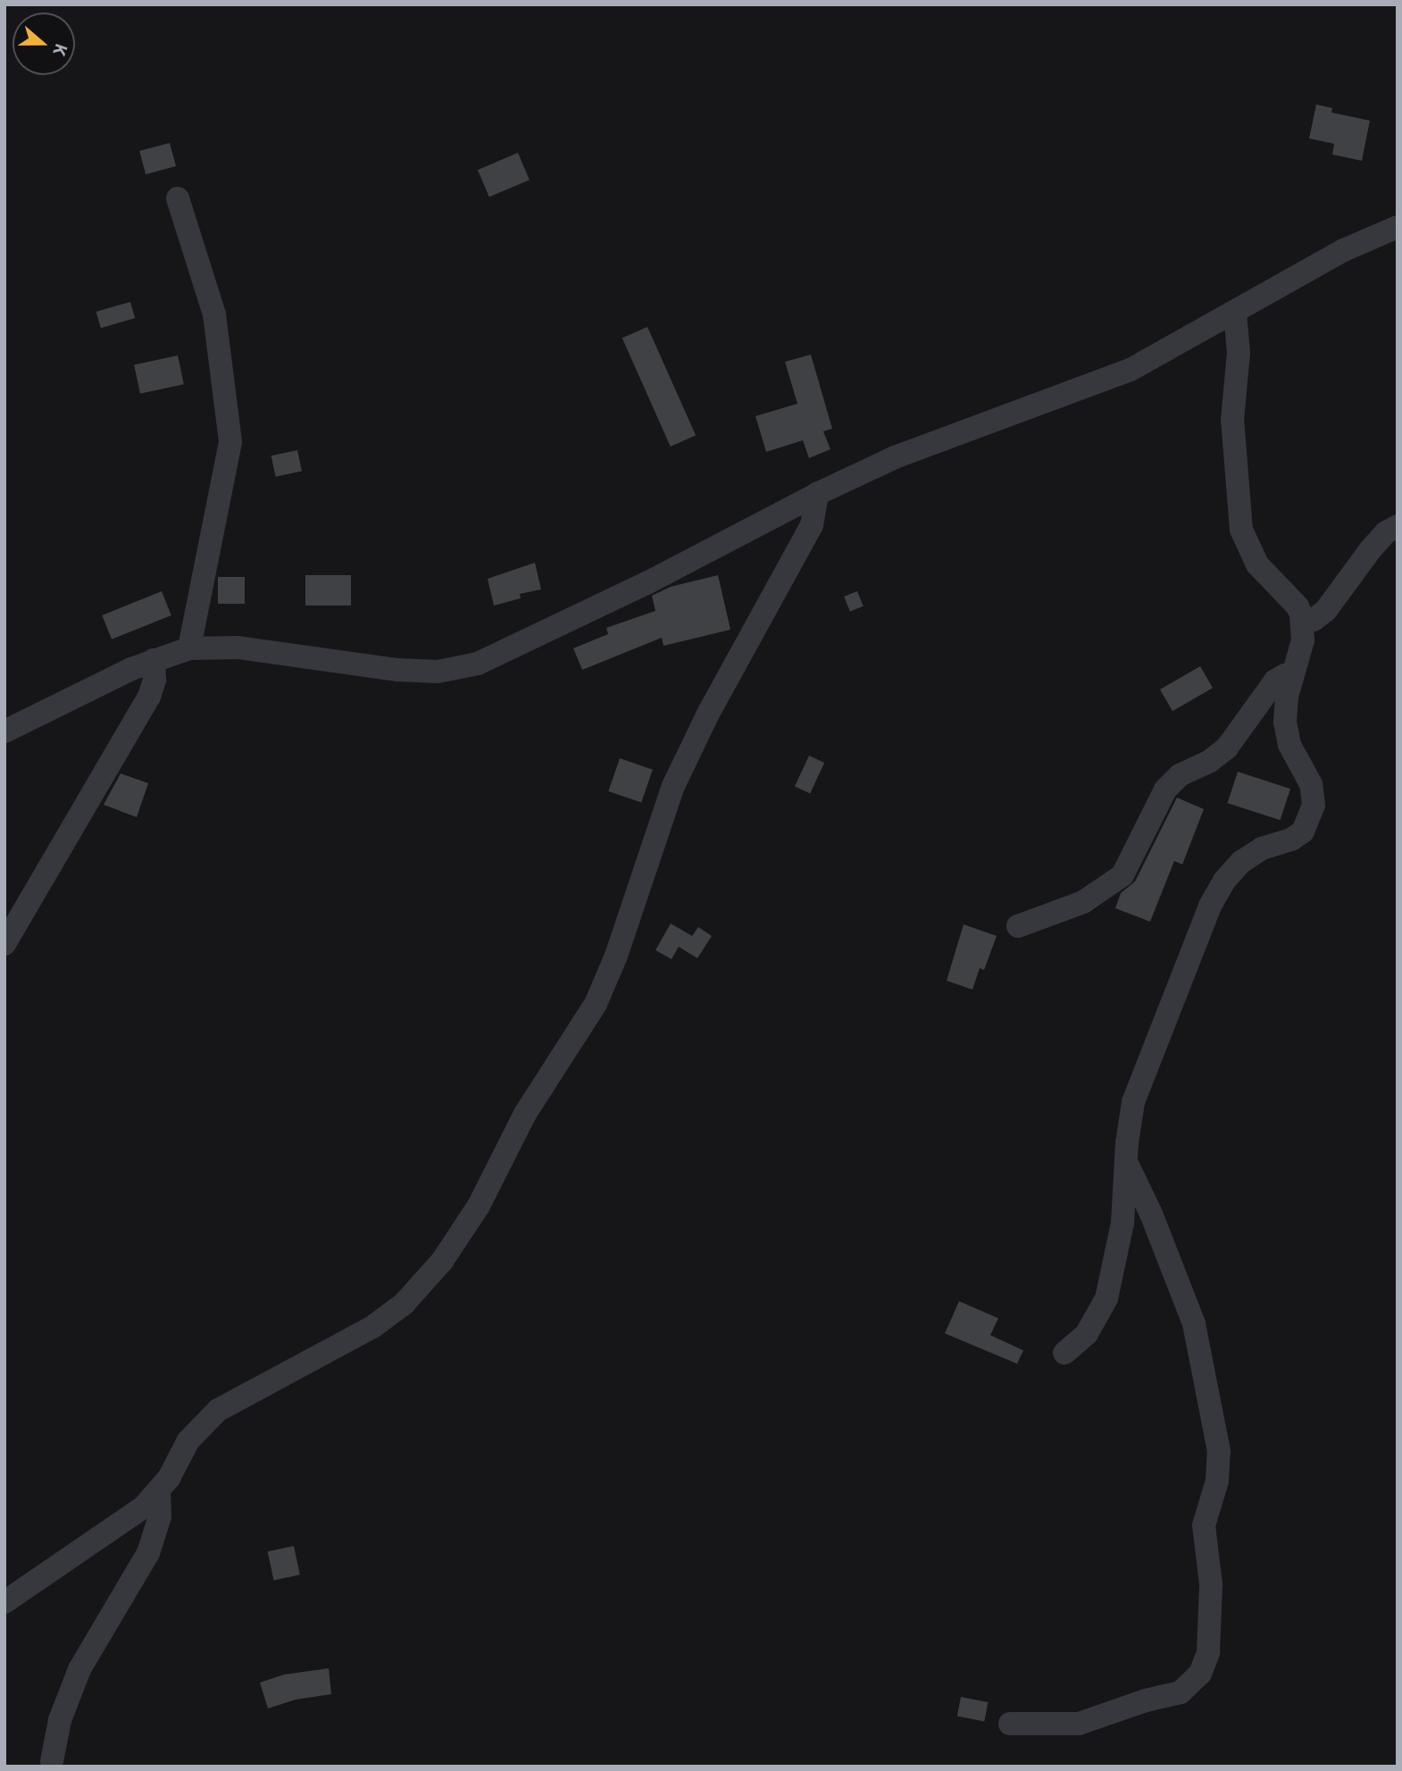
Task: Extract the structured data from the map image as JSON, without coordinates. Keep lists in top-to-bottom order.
{
  "north": "right"
}
